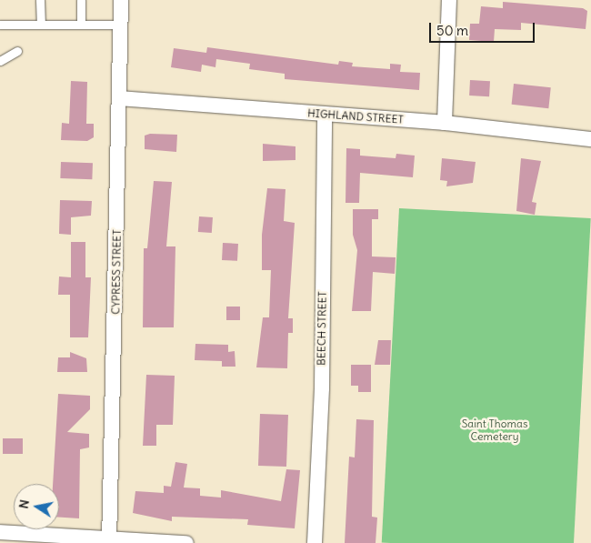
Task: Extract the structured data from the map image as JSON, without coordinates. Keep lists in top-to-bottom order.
{
  "streets": {
    "street": ["HIGHLAND STREET", "CYPRESS STREET", "BEECH STREET"]
  },
  "crossings": [
    ["HIGHLAND STREET", "CYPRESS STREET"],
    ["HIGHLAND STREET", "BEECH STREET"]
  ],
  "parks": ["Saint Thomas Cemetery"],
  "scale_bar": "50 m",
  "north": "left"
}
